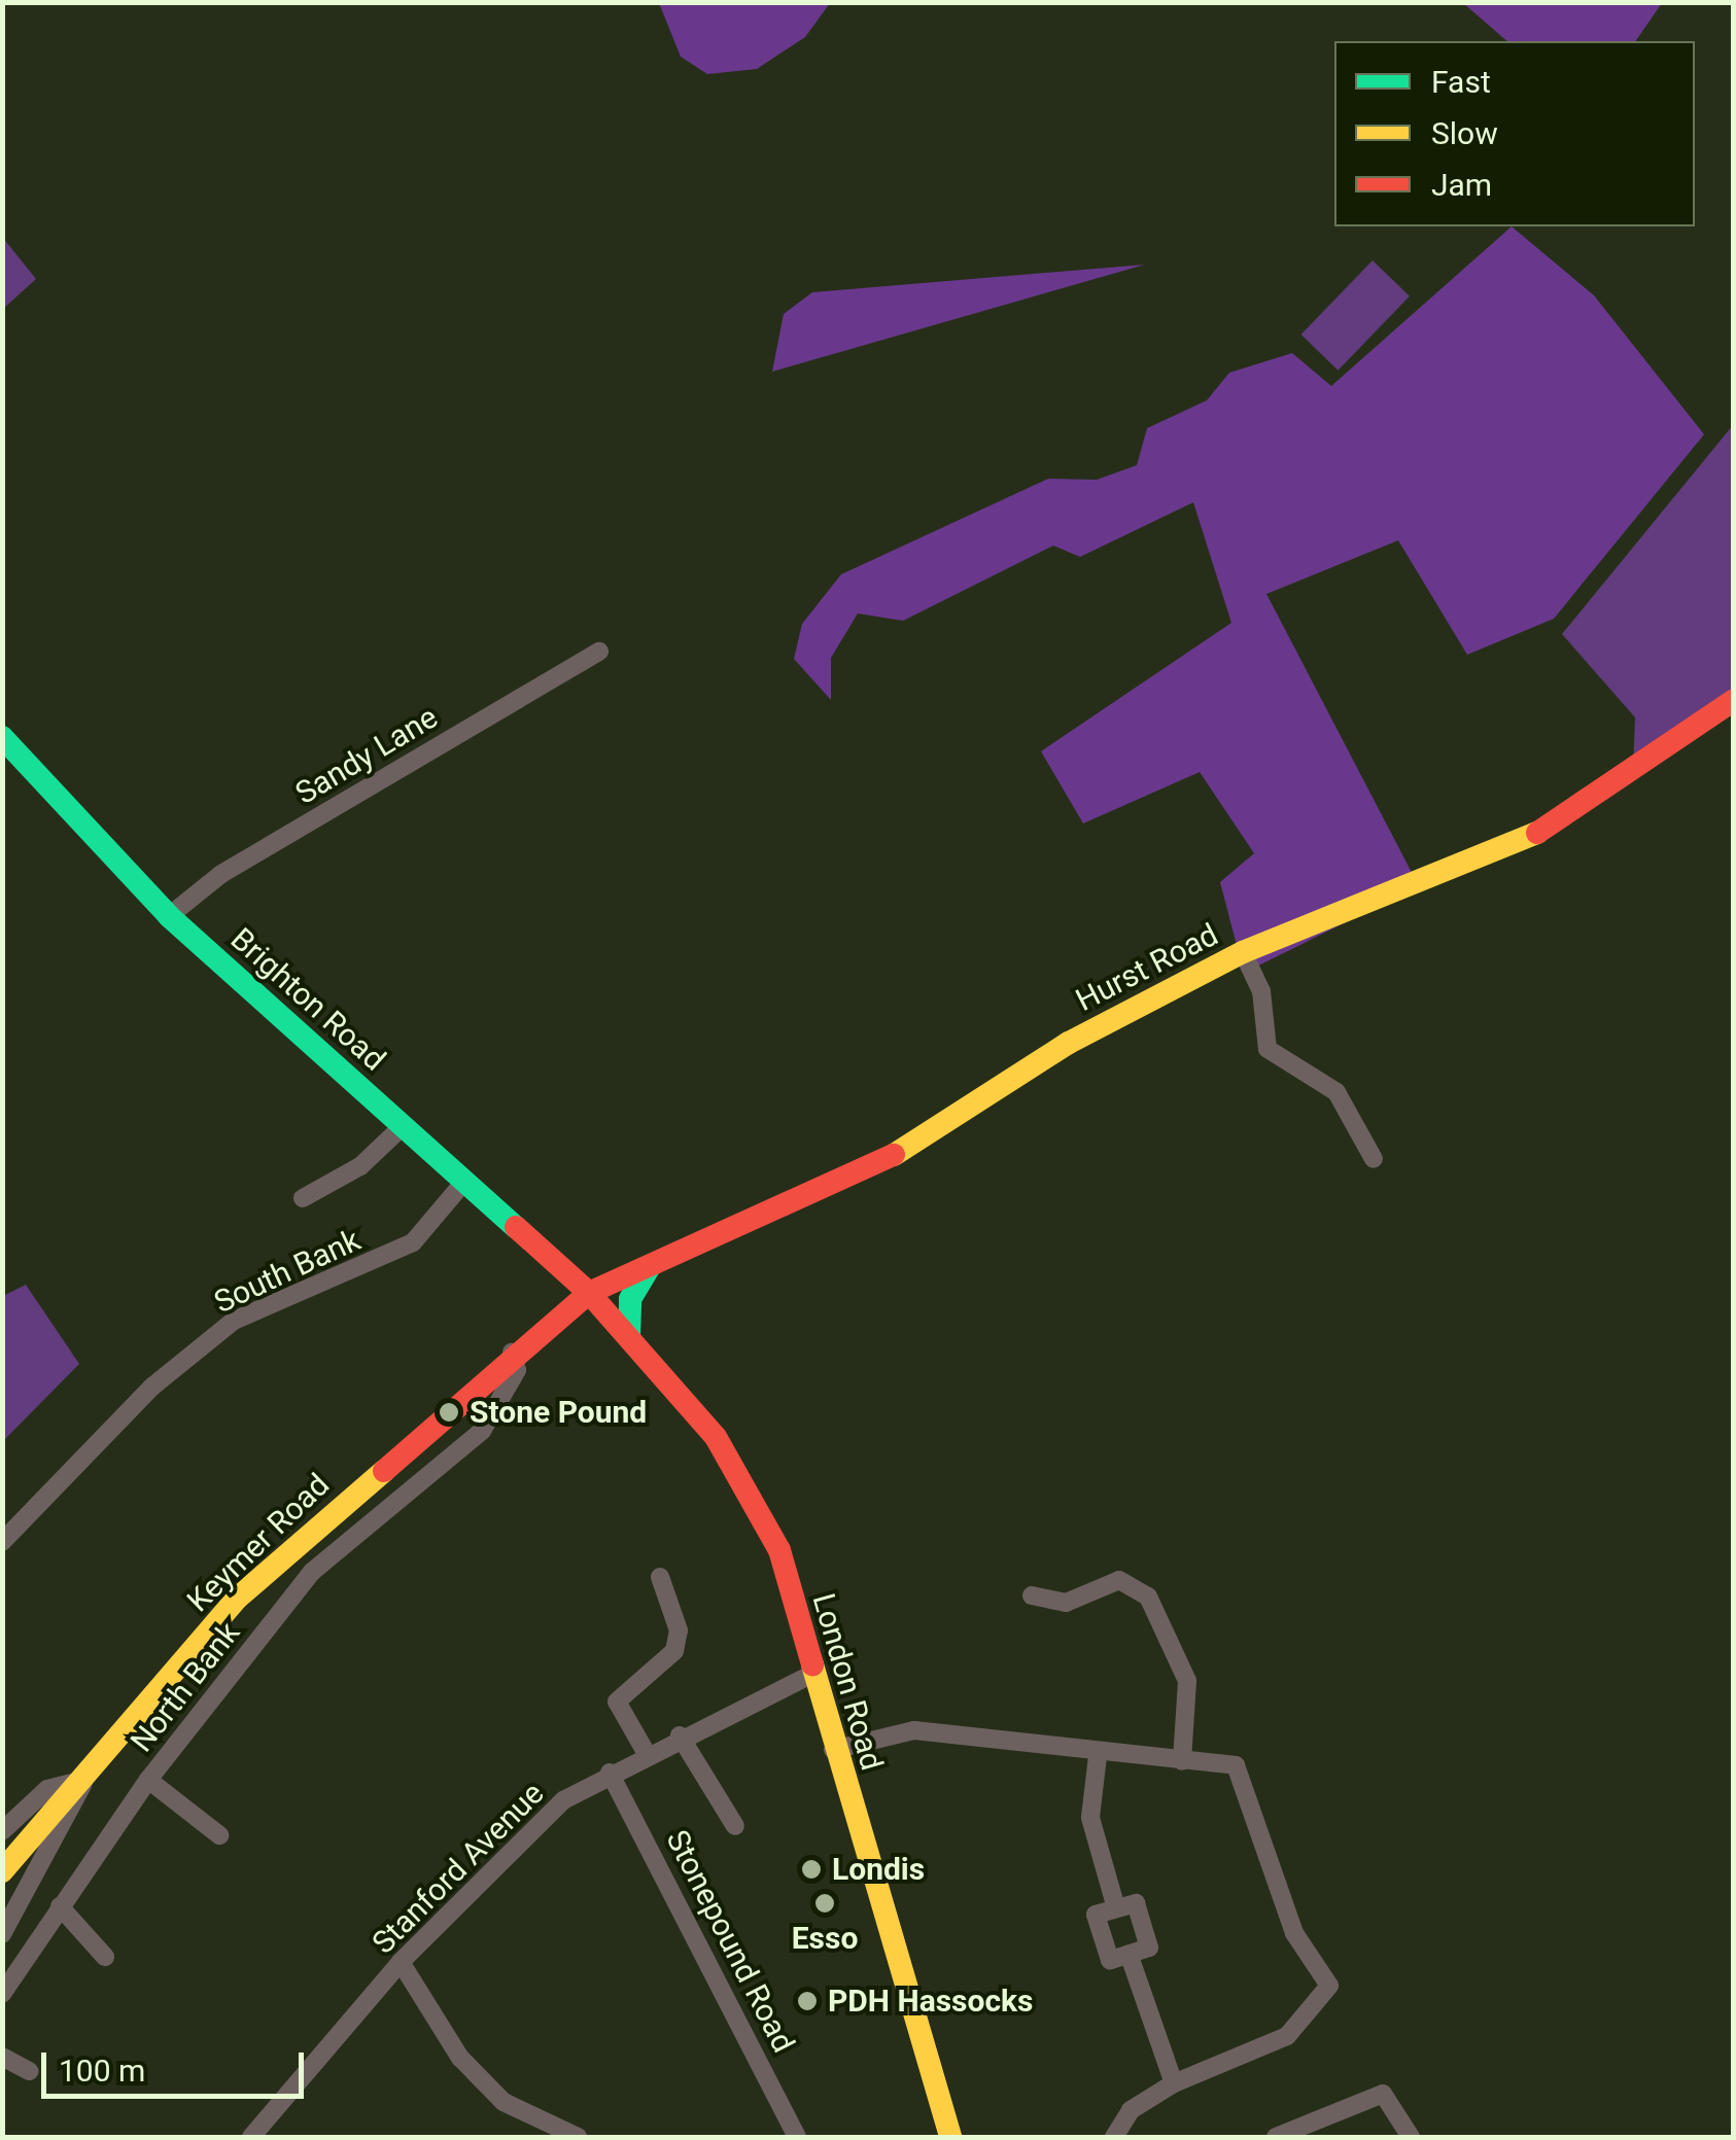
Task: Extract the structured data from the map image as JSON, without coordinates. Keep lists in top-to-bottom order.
{
  "streets": {
    "main road": [
      "Hurst Road",
      "Brighton Road",
      "Keymer Road",
      "London Road"
    ],
    "street": [
      "Sandy Lane",
      "South Bank",
      "North Bank",
      "Stanford Avenue",
      "Stonepound Road"
    ]
  },
  "crossings": [
    ["Sandy Lane", "Brighton Road"],
    ["Hurst Road", "Brighton Road"],
    ["Hurst Road", "Keymer Road"],
    ["Hurst Road", "London Road"],
    ["Brighton Road", "South Bank"],
    ["Brighton Road", "Keymer Road"],
    ["Brighton Road", "London Road"],
    ["Keymer Road", "London Road"],
    ["Keymer Road", "North Bank"],
    ["London Road", "Stanford Avenue"],
    ["Stanford Avenue", "Stonepound Road"]
  ],
  "places": [
    "Stone Pound",
    "Londis",
    "Esso",
    "PDH Hassocks"
  ],
  "legend": ["Fast", "Slow", "Jam"],
  "scale_bar": "100 m"
}
